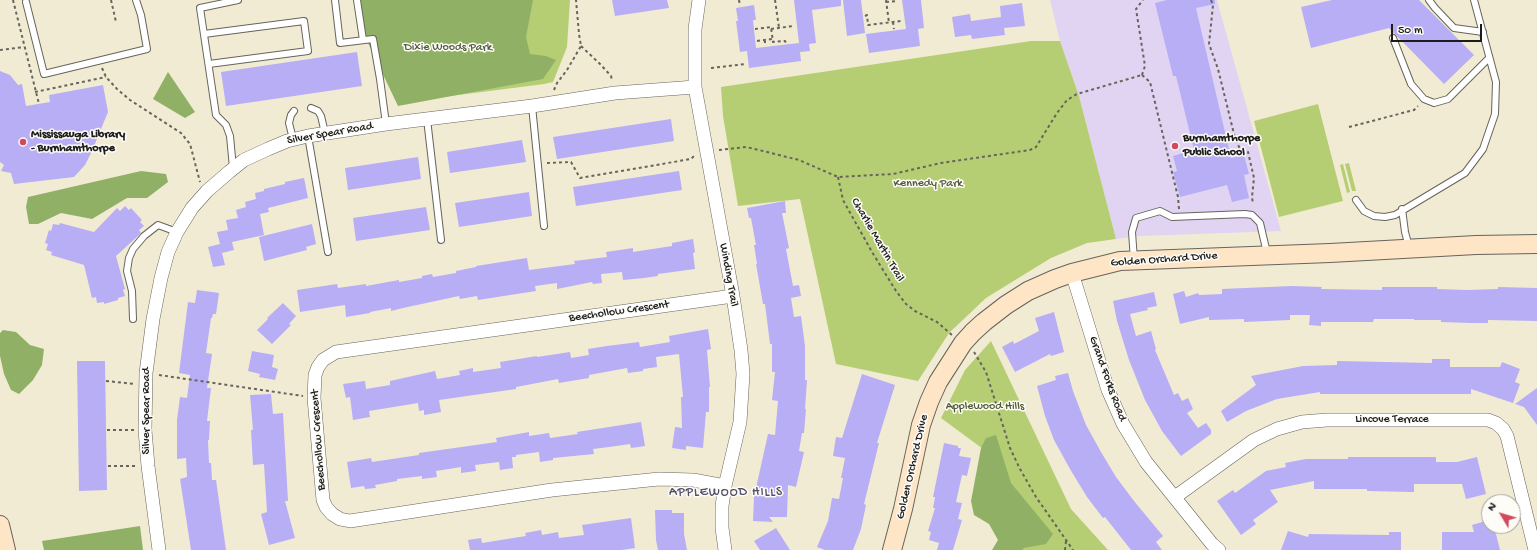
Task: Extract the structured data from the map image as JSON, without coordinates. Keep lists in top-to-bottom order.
{
  "streets": {
    "street": [
      "Silver Spear Road",
      "Golden Orchard Drive",
      "Winding Trail",
      "Beechollow Crescent",
      "Grand Forks Road",
      "Lincove Terrace"
    ],
    "path": ["Charlie Martin Trail"]
  },
  "crossings": [
    ["Silver Spear Road", "Winding Trail"],
    ["Golden Orchard Drive", "Grand Forks Road"],
    ["Winding Trail", "Beechollow Crescent"],
    ["Grand Forks Road", "Lincove Terrace"]
  ],
  "districts": ["APPLEWOOD HILLS"],
  "parks": ["Dixie Woods Park", "Kennedy Park", "Applewood Hills"],
  "places": ["Mississauga Library - Burnhamthorpe", "Burnhamthorpe Public School"],
  "scale_bar": "50 m",
  "north": "top left"
}
